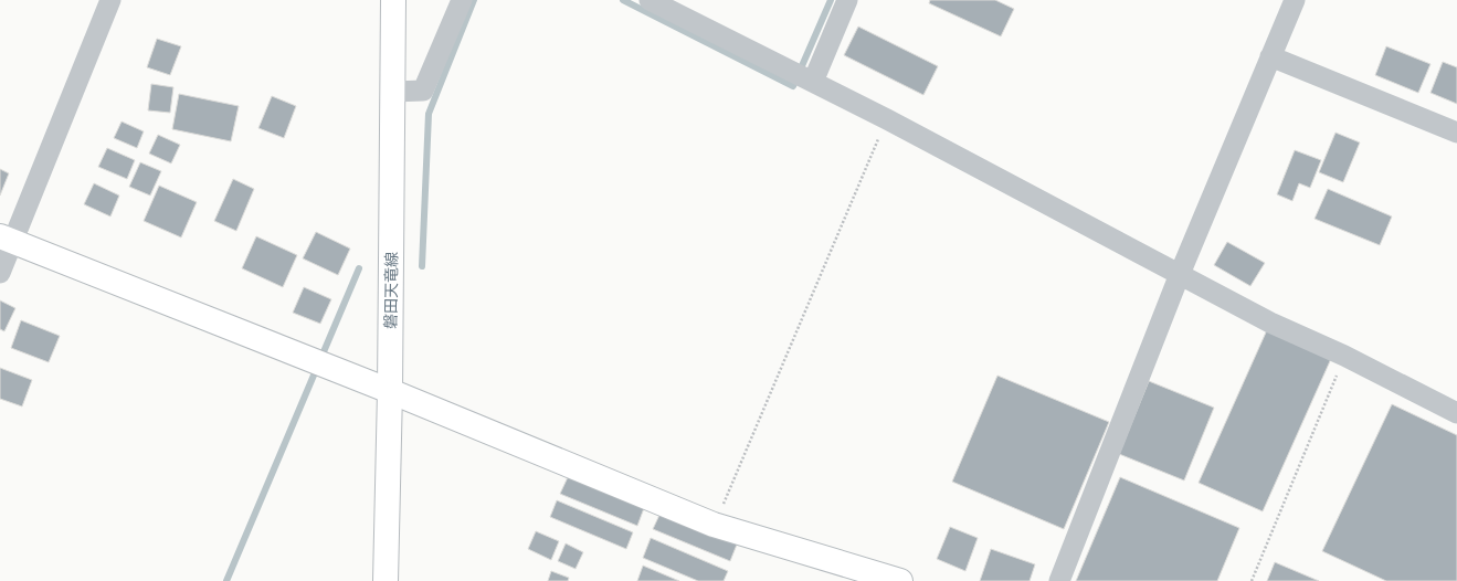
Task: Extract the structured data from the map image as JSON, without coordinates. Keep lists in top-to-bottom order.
{
  "streets": {
    "street": ["磐田天竜線"]
  }
}
